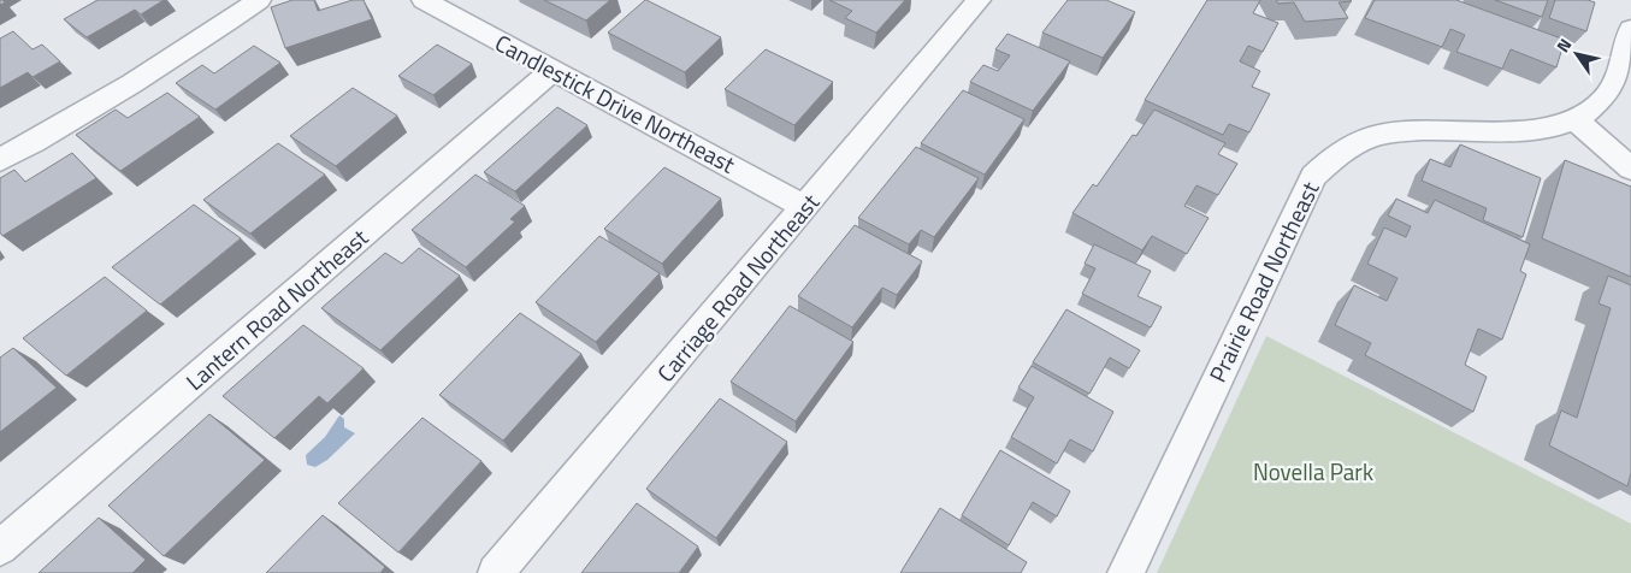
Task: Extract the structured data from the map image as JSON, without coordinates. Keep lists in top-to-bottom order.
{
  "streets": {
    "street": [
      "Candlestick Drive Northeast",
      "Prairie Road Northeast",
      "Carriage Road Northeast",
      "Lantern Road Northeast"
    ]
  },
  "crossings": [
    ["Candlestick Drive Northeast", "Carriage Road Northeast"],
    ["Candlestick Drive Northeast", "Lantern Road Northeast"]
  ],
  "parks": ["Novella Park"],
  "north": "top left"
}
